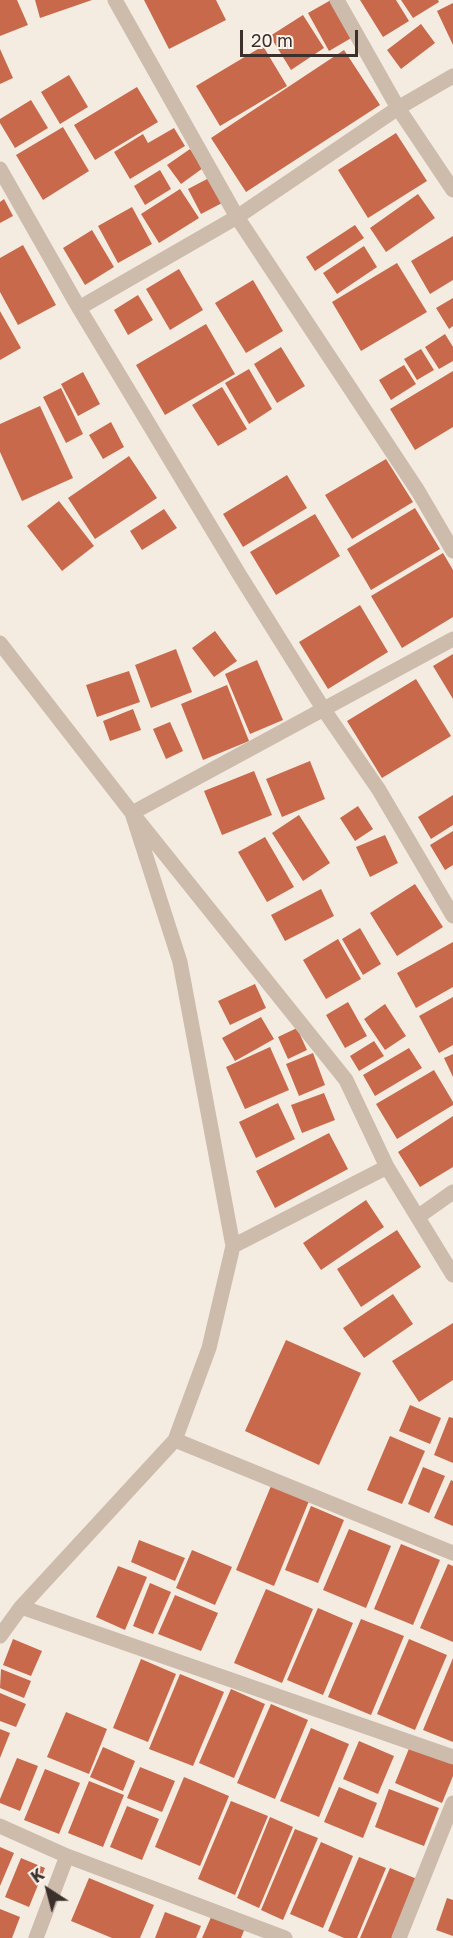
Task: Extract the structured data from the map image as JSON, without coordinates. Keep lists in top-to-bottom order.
{
  "scale_bar": "20 m",
  "north": "top left"
}
